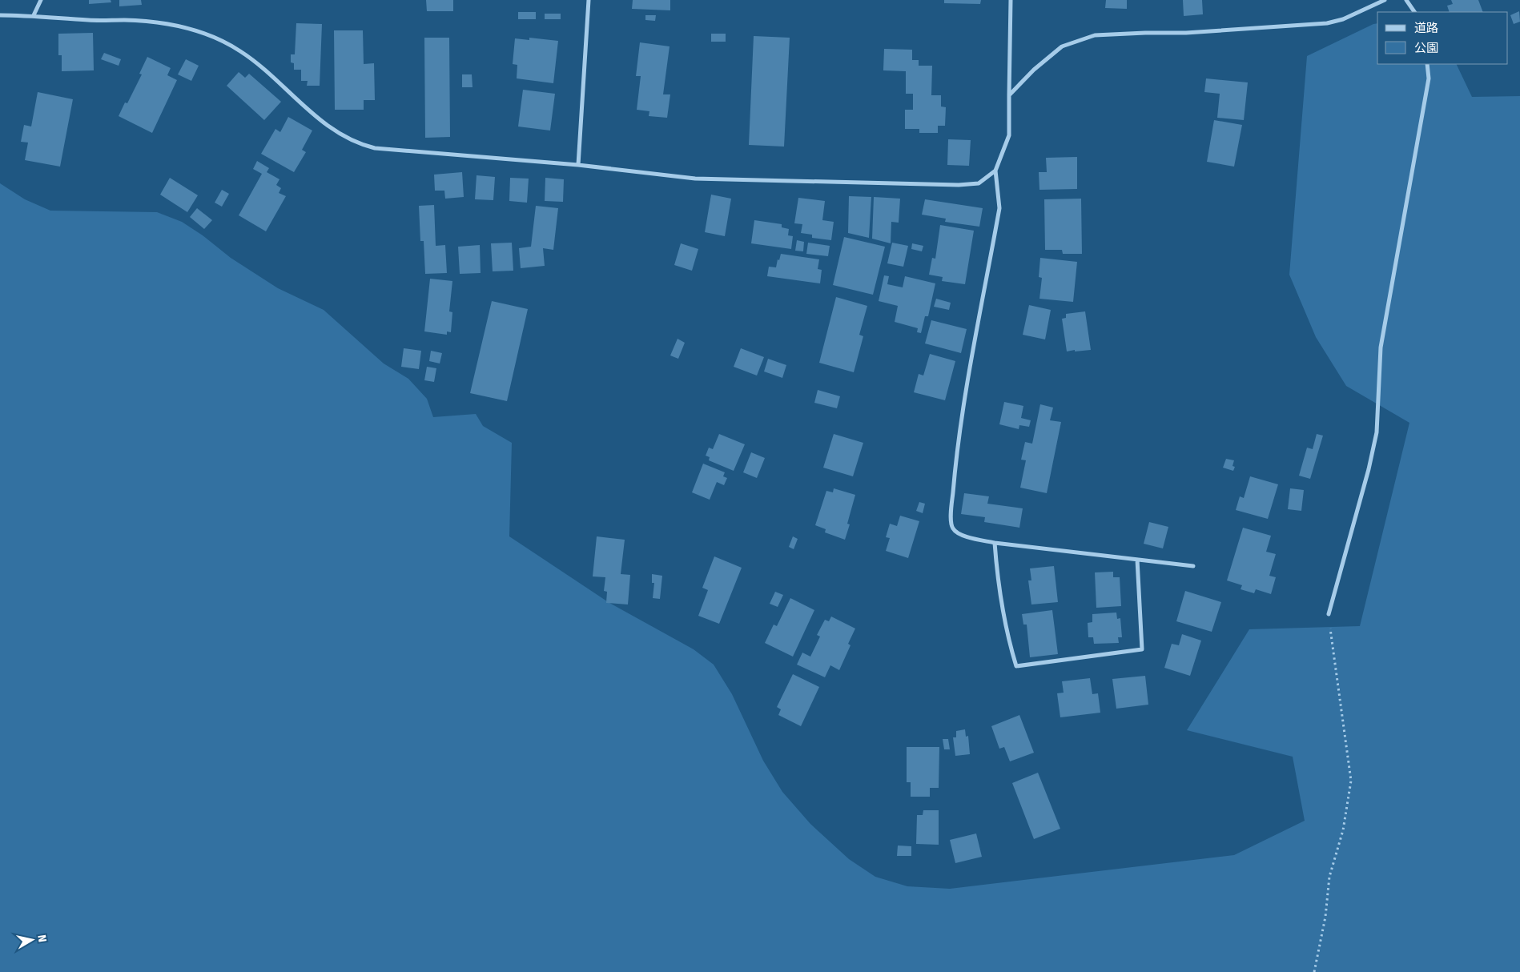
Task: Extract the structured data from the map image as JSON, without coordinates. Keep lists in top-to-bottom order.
{
  "legend": ["道路", "公園"],
  "north": "right"
}
